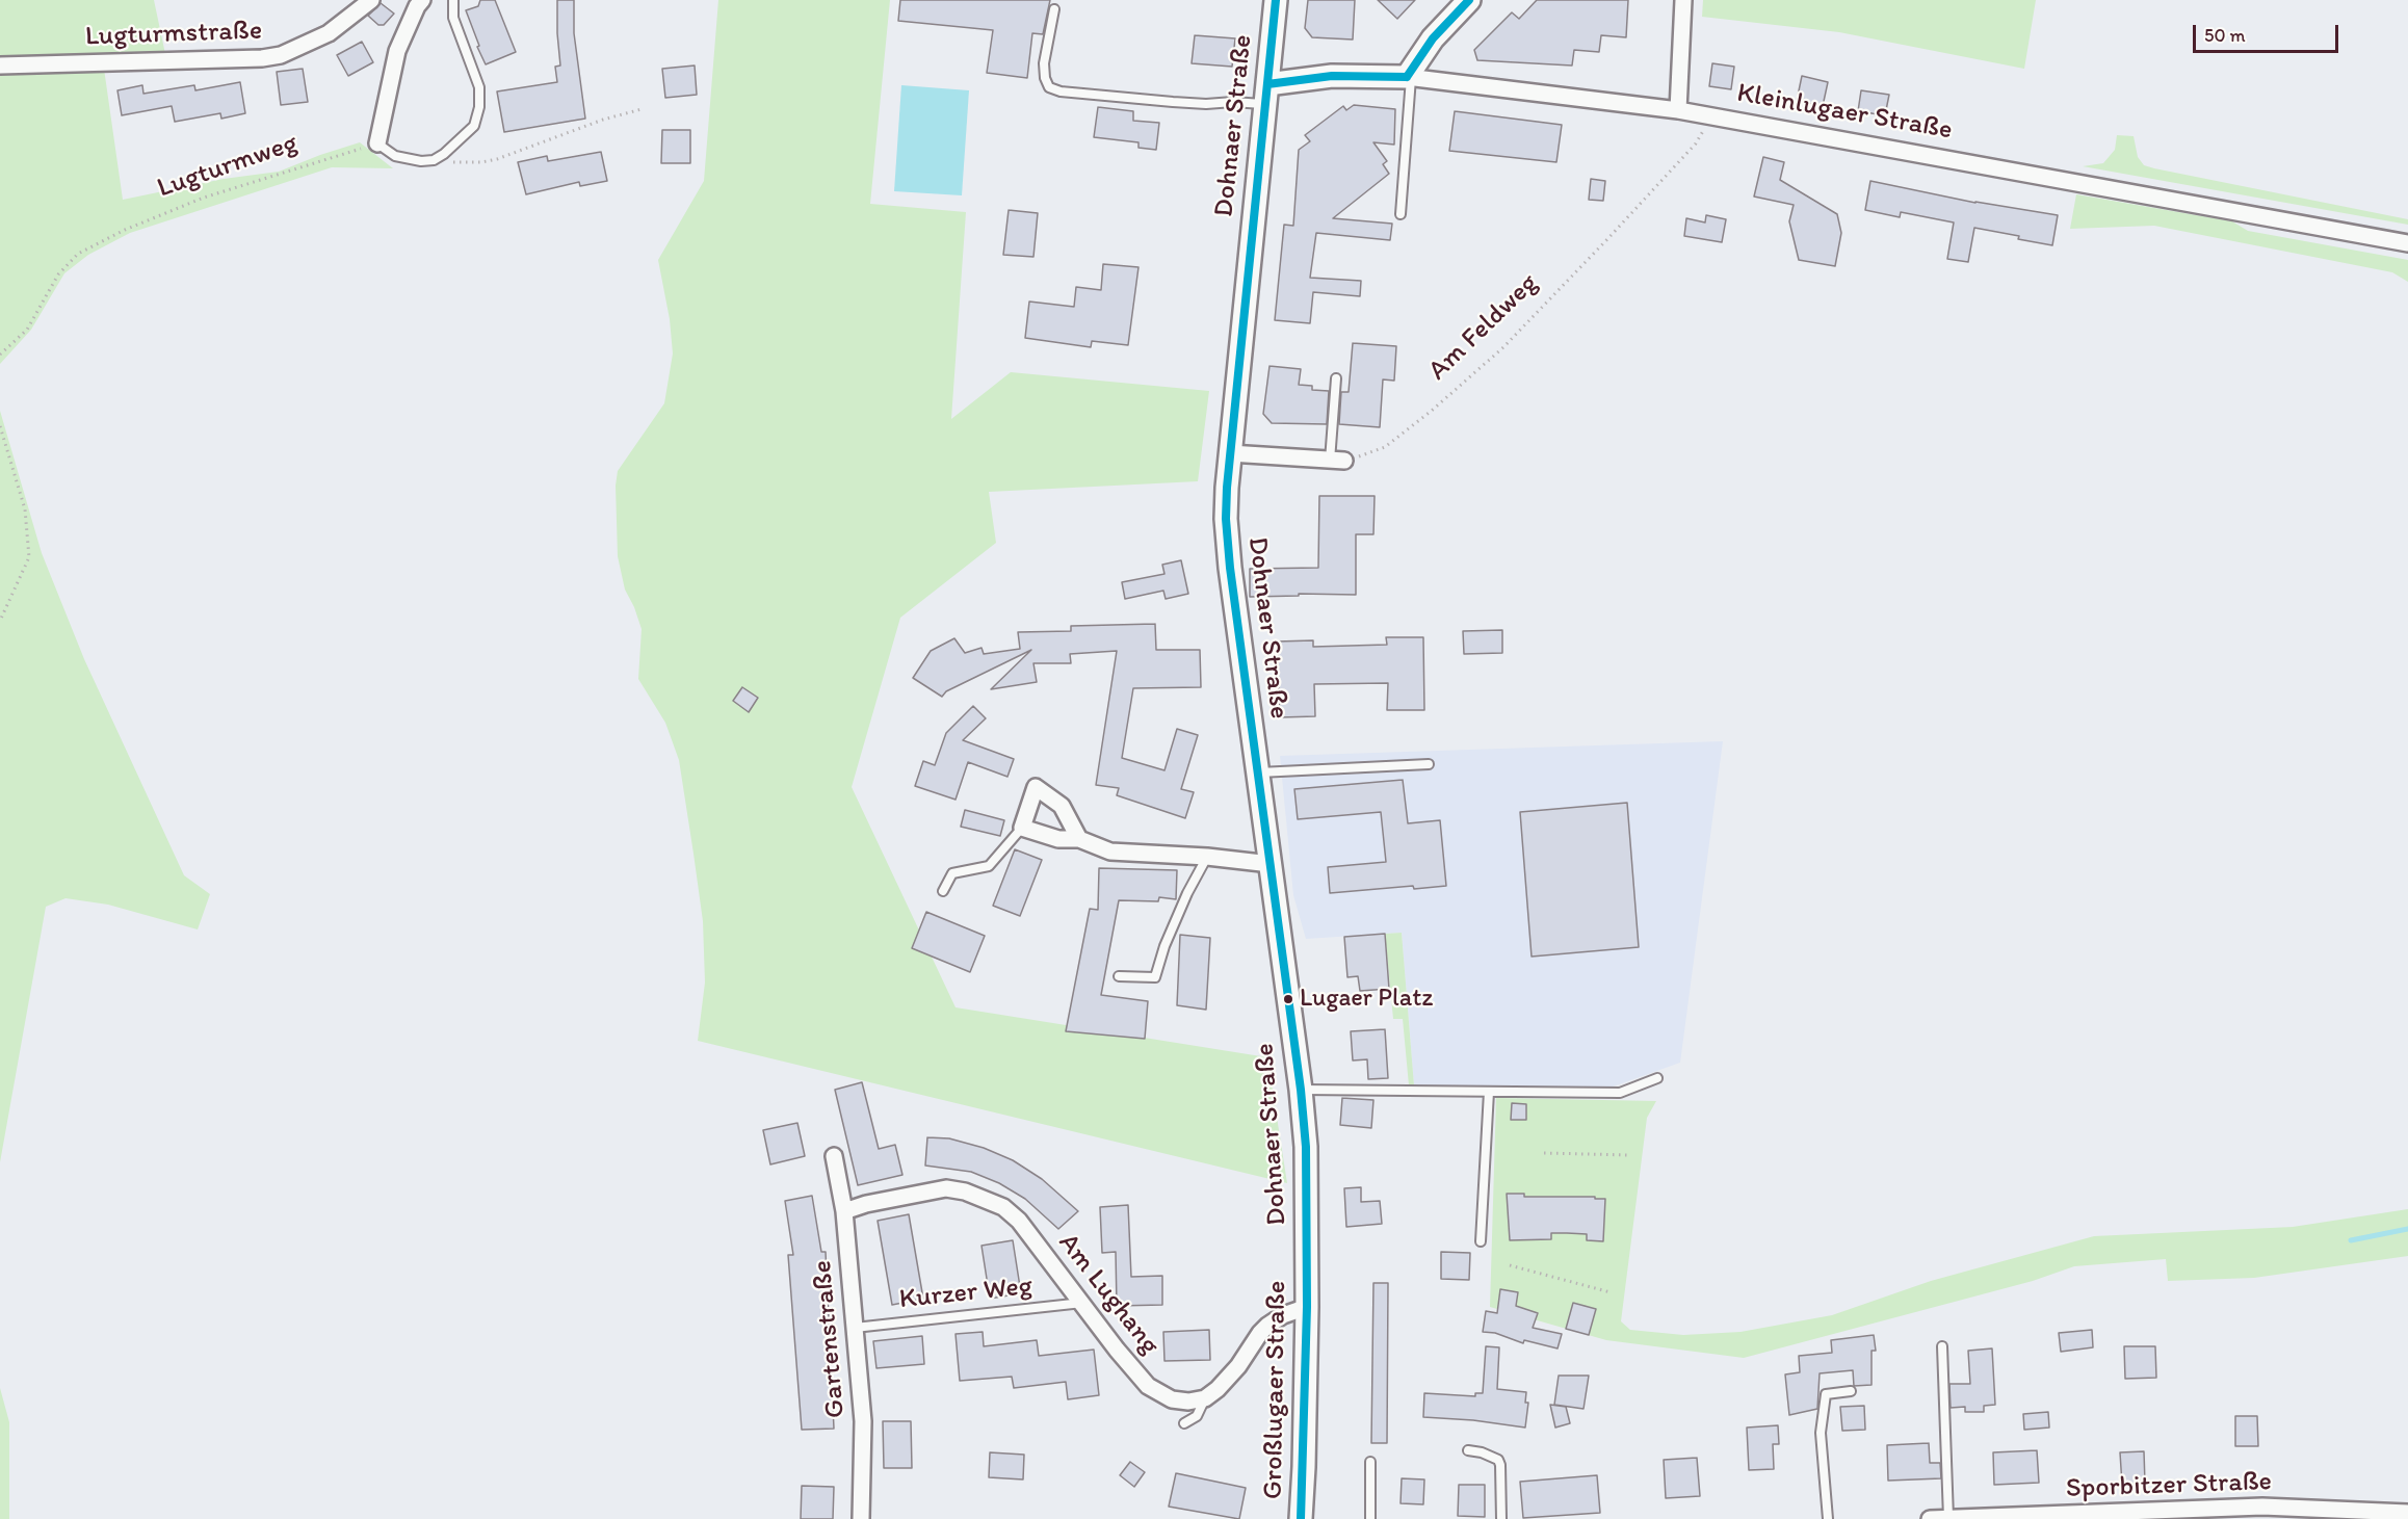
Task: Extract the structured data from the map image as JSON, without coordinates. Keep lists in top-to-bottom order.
{
  "streets": {
    "main road": ["Kleinlugaer Straße", "Dohnaer Straße", "Großlugaer Straße"],
    "street": [
      "Lugturmstraße",
      "Am Lughang",
      "Gartenstraße",
      "Sporbitzer Straße"
    ],
    "lane": ["Kurzer Weg"],
    "path": ["Lugturmweg", "Am Feldweg"]
  },
  "crossings": [
    ["Kleinlugaer Straße", "Dohnaer Straße"],
    ["Kleinlugaer Straße", "Am Feldweg"],
    ["Dohnaer Straße", "Großlugaer Straße"],
    ["Kurzer Weg", "Am Lughang"],
    ["Kurzer Weg", "Gartenstraße"],
    ["Am Lughang", "Gartenstraße"]
  ],
  "places": ["Lugaer Platz"],
  "scale_bar": "50 m"
}
